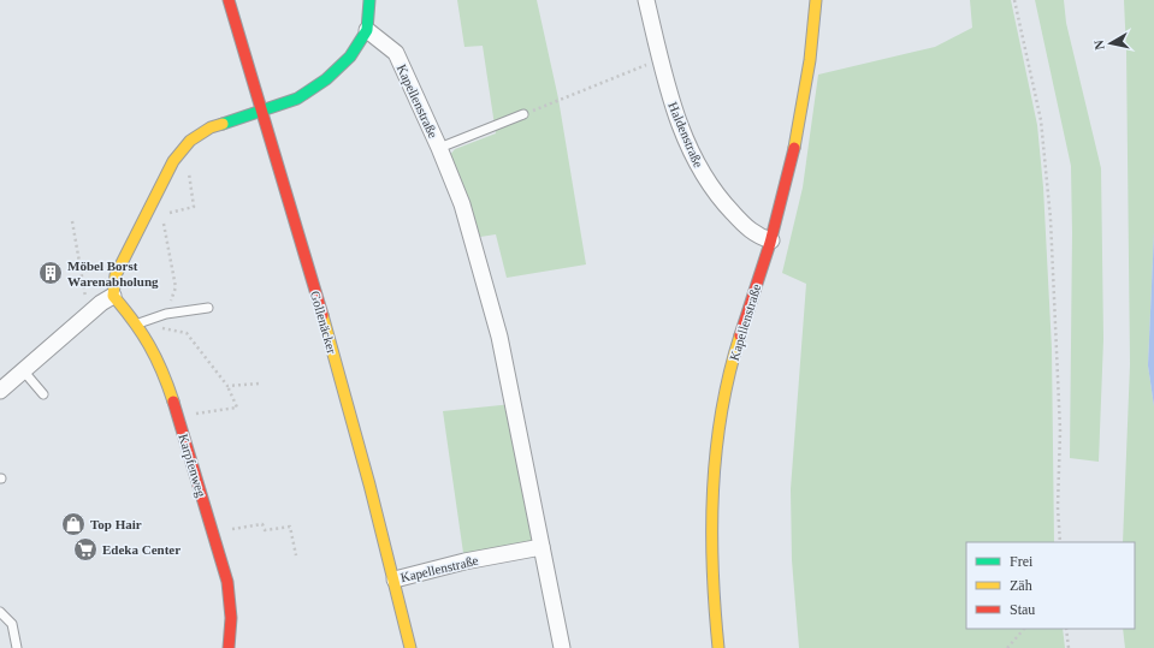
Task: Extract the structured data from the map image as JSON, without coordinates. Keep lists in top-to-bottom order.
{
  "streets": {
    "street": [
      "Kapellenstraße",
      "Haldenstraße",
      "Gollenäcker",
      "Karpfenweg"
    ]
  },
  "crossings": [
    ["Kapellenstraße", "Haldenstraße"],
    ["Kapellenstraße", "Gollenäcker"]
  ],
  "places": {
    "building": ["Möbel Borst Warenabholung"],
    "shop": ["Top Hair"],
    "supermarket": ["Edeka Center"]
  },
  "legend": ["Frei", "Zäh", "Stau"],
  "north": "left"
}
